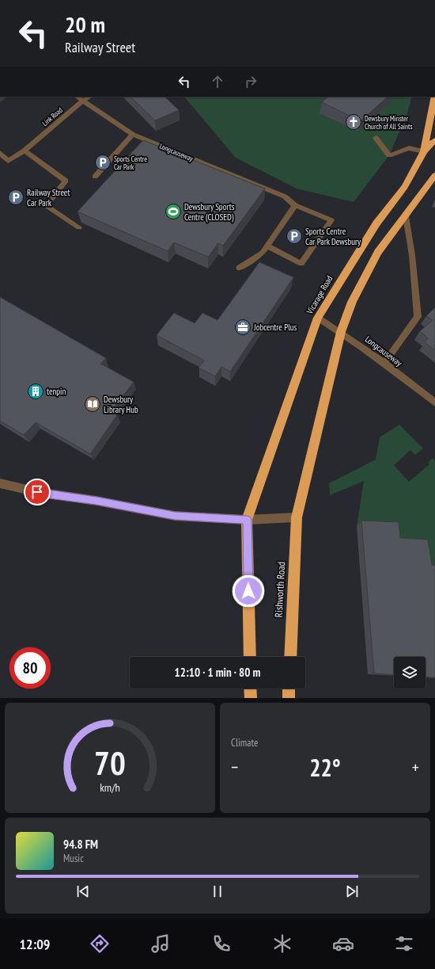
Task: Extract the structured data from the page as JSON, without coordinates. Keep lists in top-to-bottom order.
{
  "streets": {
    "highway": ["Vicarage Road", "Rishworth Road"],
    "street": ["Link Road", "Longcauseway"]
  },
  "crossings": [
    ["Link Road", "Longcauseway"],
    ["Longcauseway", "Vicarage Road"]
  ],
  "places": {
    "church": ["Dewsbury Minster Church of All Saints"],
    "parking": ["Sports Centre Car Park", "Railway Street Car Park", "Sports Centre Car Park Dewsbury"],
    "sports": ["Dewsbury Sports Centre (CLOSED)"],
    "office": ["Jobcentre Plus"],
    "building": ["tenpin"],
    "library": ["Dewsbury Library Hub"]
  },
  "page": {
    "turn": ["20 m", "Railway Street"],
    "limit": "80",
    "trip": "12:10 · 1 min · 80 m",
    "tile": "Climate",
    "heat": ["−", "22°", "+"],
    "song": ["94.8 FM", "Music"],
    "tabs": "12:09",
    "gauge": ["70", "km/h"]
  }
}
